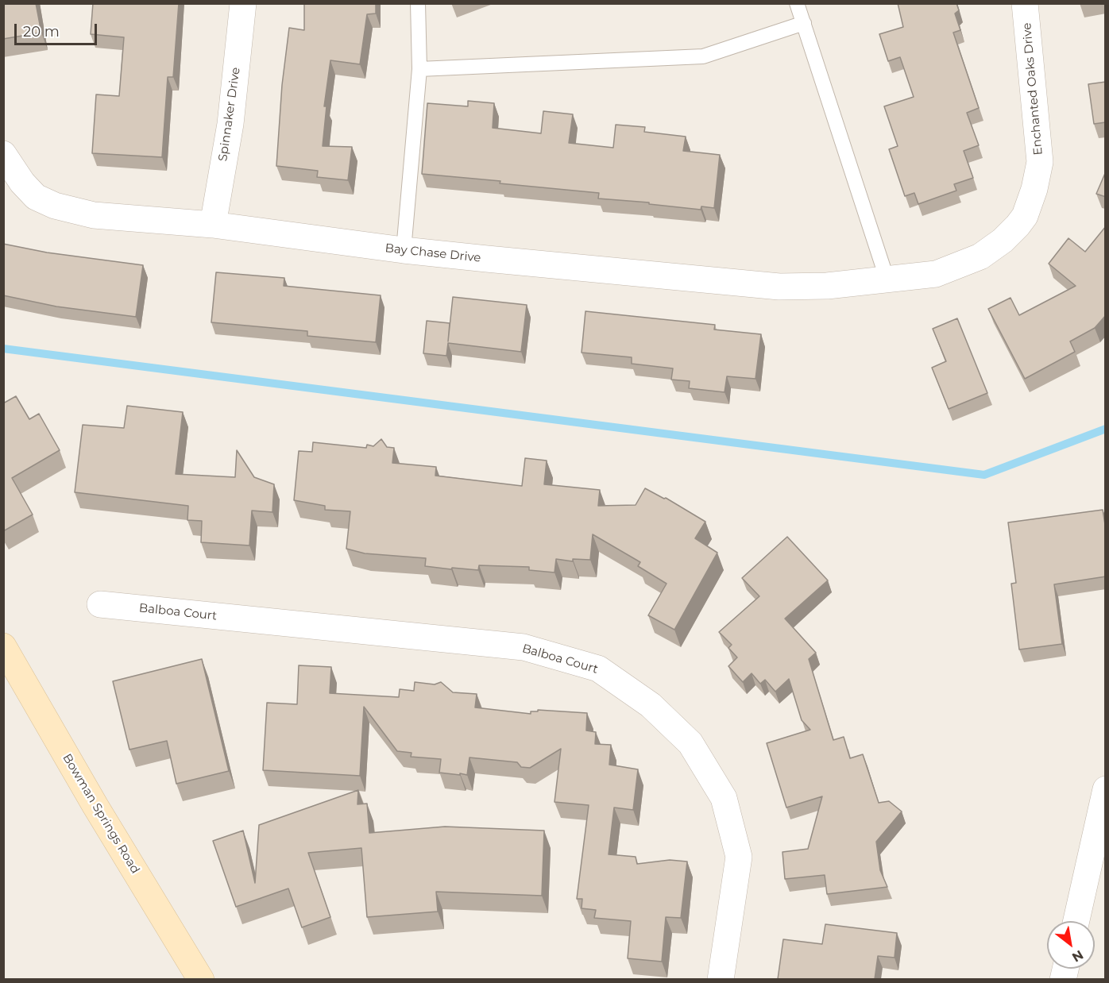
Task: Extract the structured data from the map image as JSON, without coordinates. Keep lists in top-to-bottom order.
{
  "streets": {
    "street": [
      "Enchanted Oaks Drive",
      "Spinnaker Drive",
      "Bay Chase Drive",
      "Balboa Court",
      "Bowman Springs Road"
    ]
  },
  "crossings": [
    ["Enchanted Oaks Drive", "Bay Chase Drive"],
    ["Spinnaker Drive", "Bay Chase Drive"]
  ],
  "scale_bar": "20 m",
  "north": "bottom right"
}
